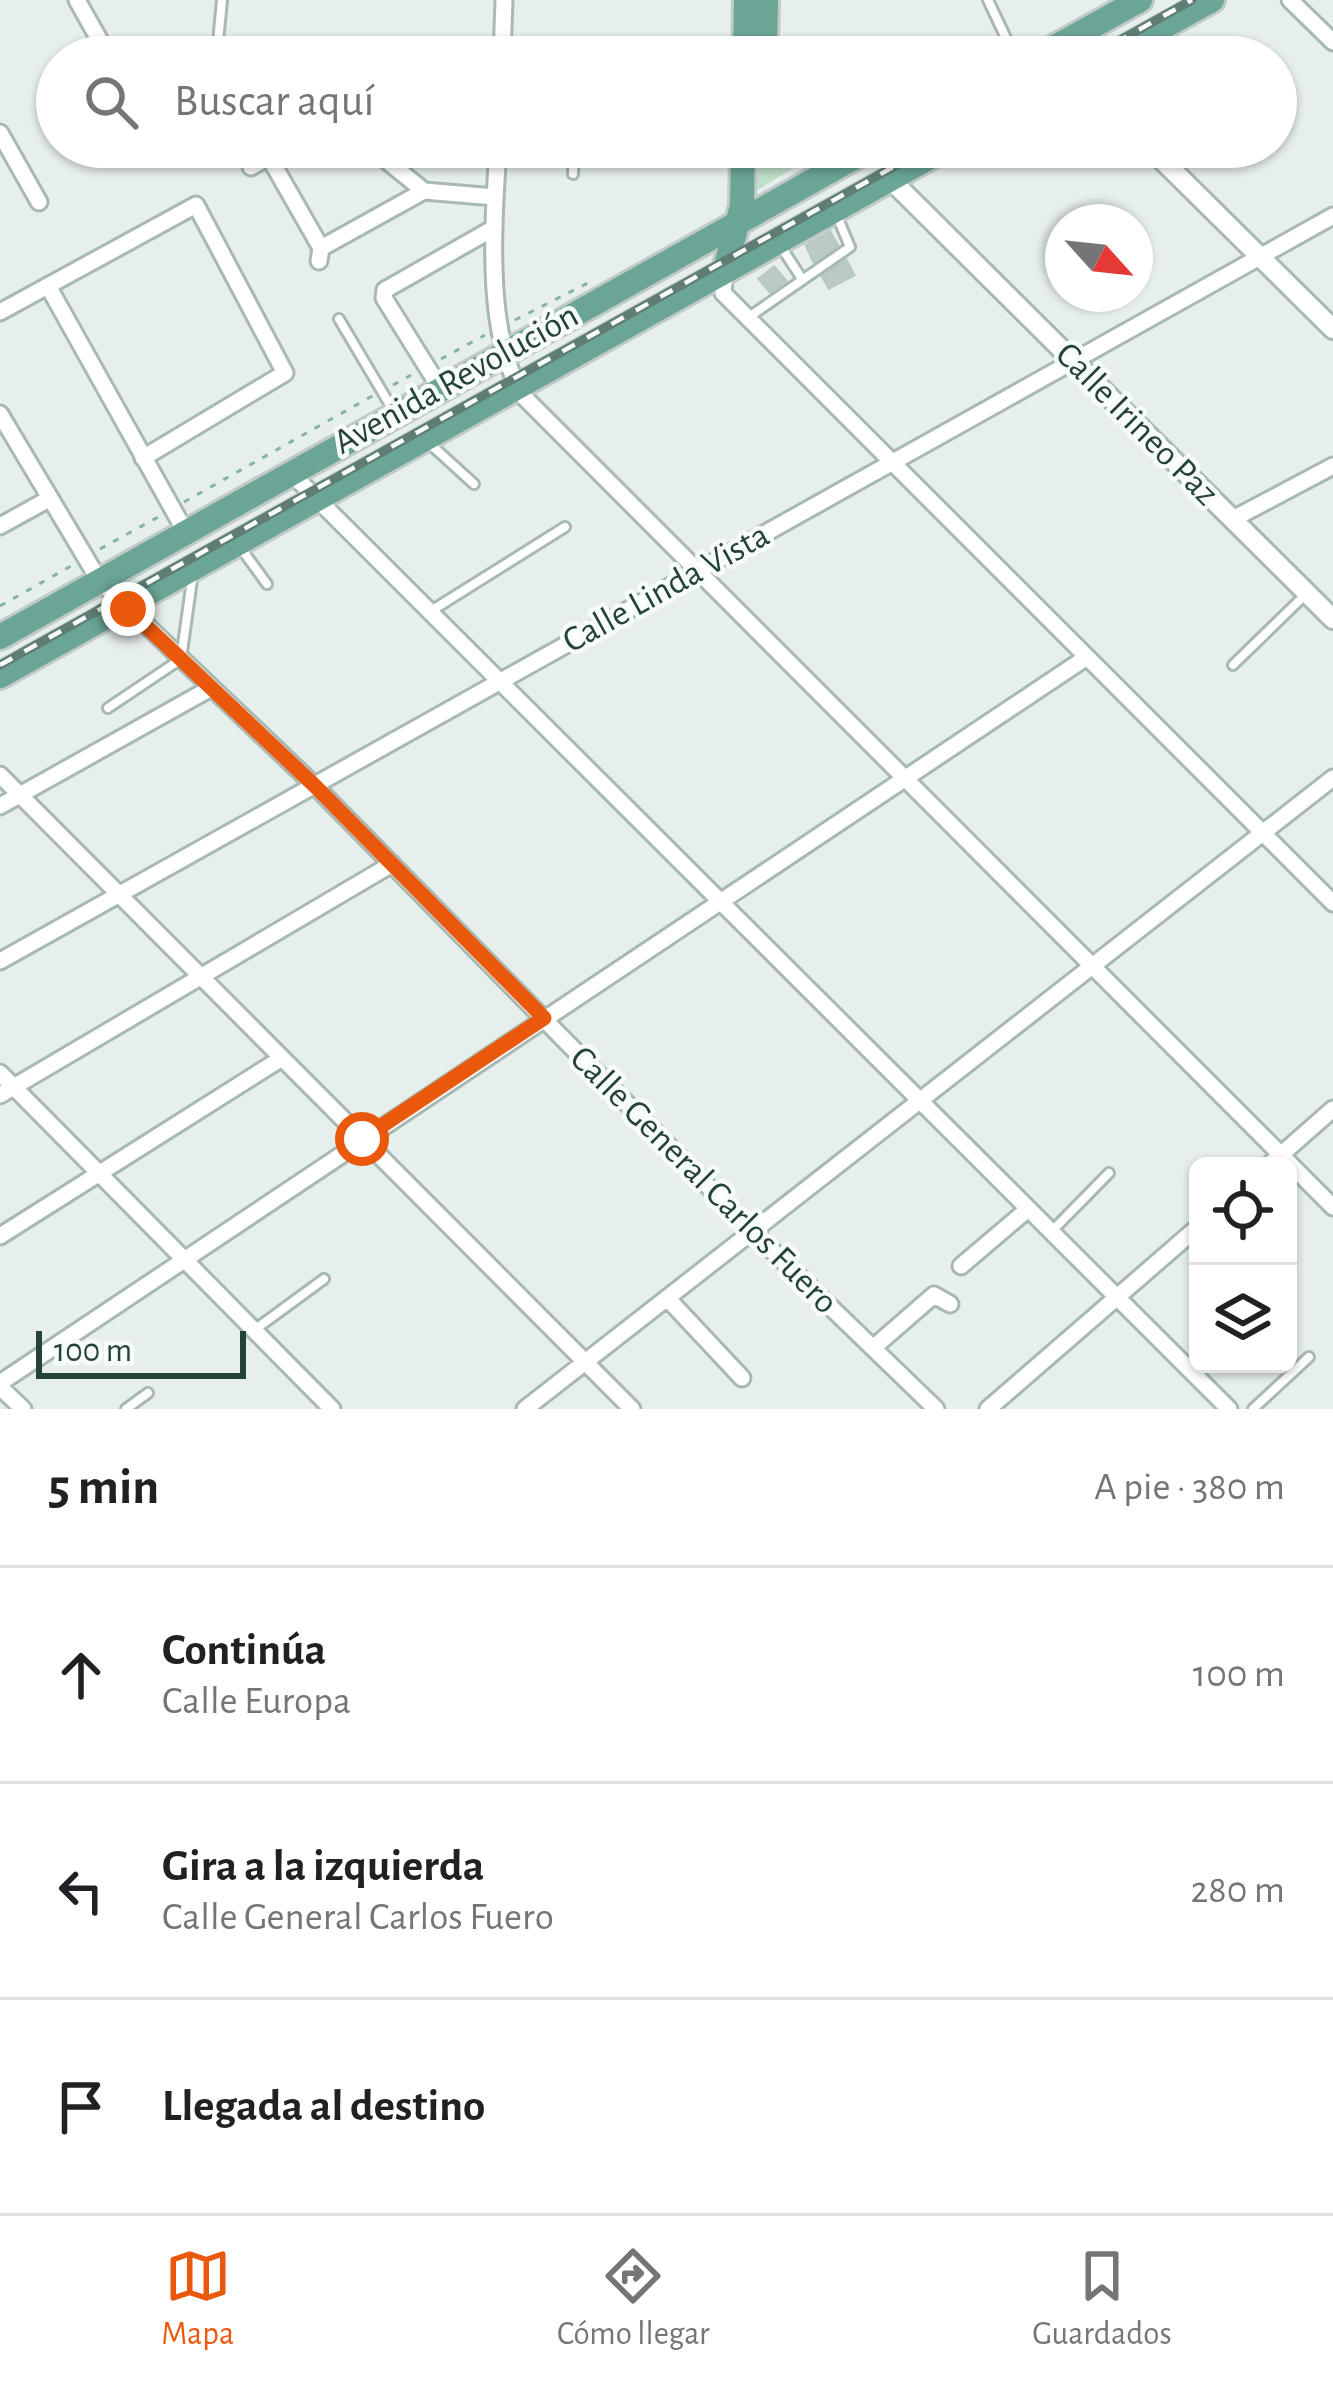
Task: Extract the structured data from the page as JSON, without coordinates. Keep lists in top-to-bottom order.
{
  "streets": {
    "main road": ["Avenida Revolución"],
    "street": ["Calle Irineo Paz", "Calle Linda Vista", "Calle General Carlos Fuero"]
  },
  "crossings": [
    ["Avenida Revolución", "Calle Irineo Paz"],
    ["Avenida Revolución", "Calle General Carlos Fuero"],
    ["Calle Irineo Paz", "Calle Linda Vista"],
    ["Calle Linda Vista", "Calle General Carlos Fuero"]
  ],
  "scale_bar": "100 m",
  "north": "bottom right",
  "page": {
    "search": "Buscar aquí",
    "scale": "100 m",
    "heading": ["5 min", "A pie · 380 m"],
    "list": [
      ["Continúa", "Calle Europa", "100 m"],
      ["Gira a la izquierda", "Calle General Carlos Fuero", "280 m"],
      "Llegada al destino"
    ],
    "nav": ["Mapa", "Cómo llegar", "Guardados"]
  }
}
